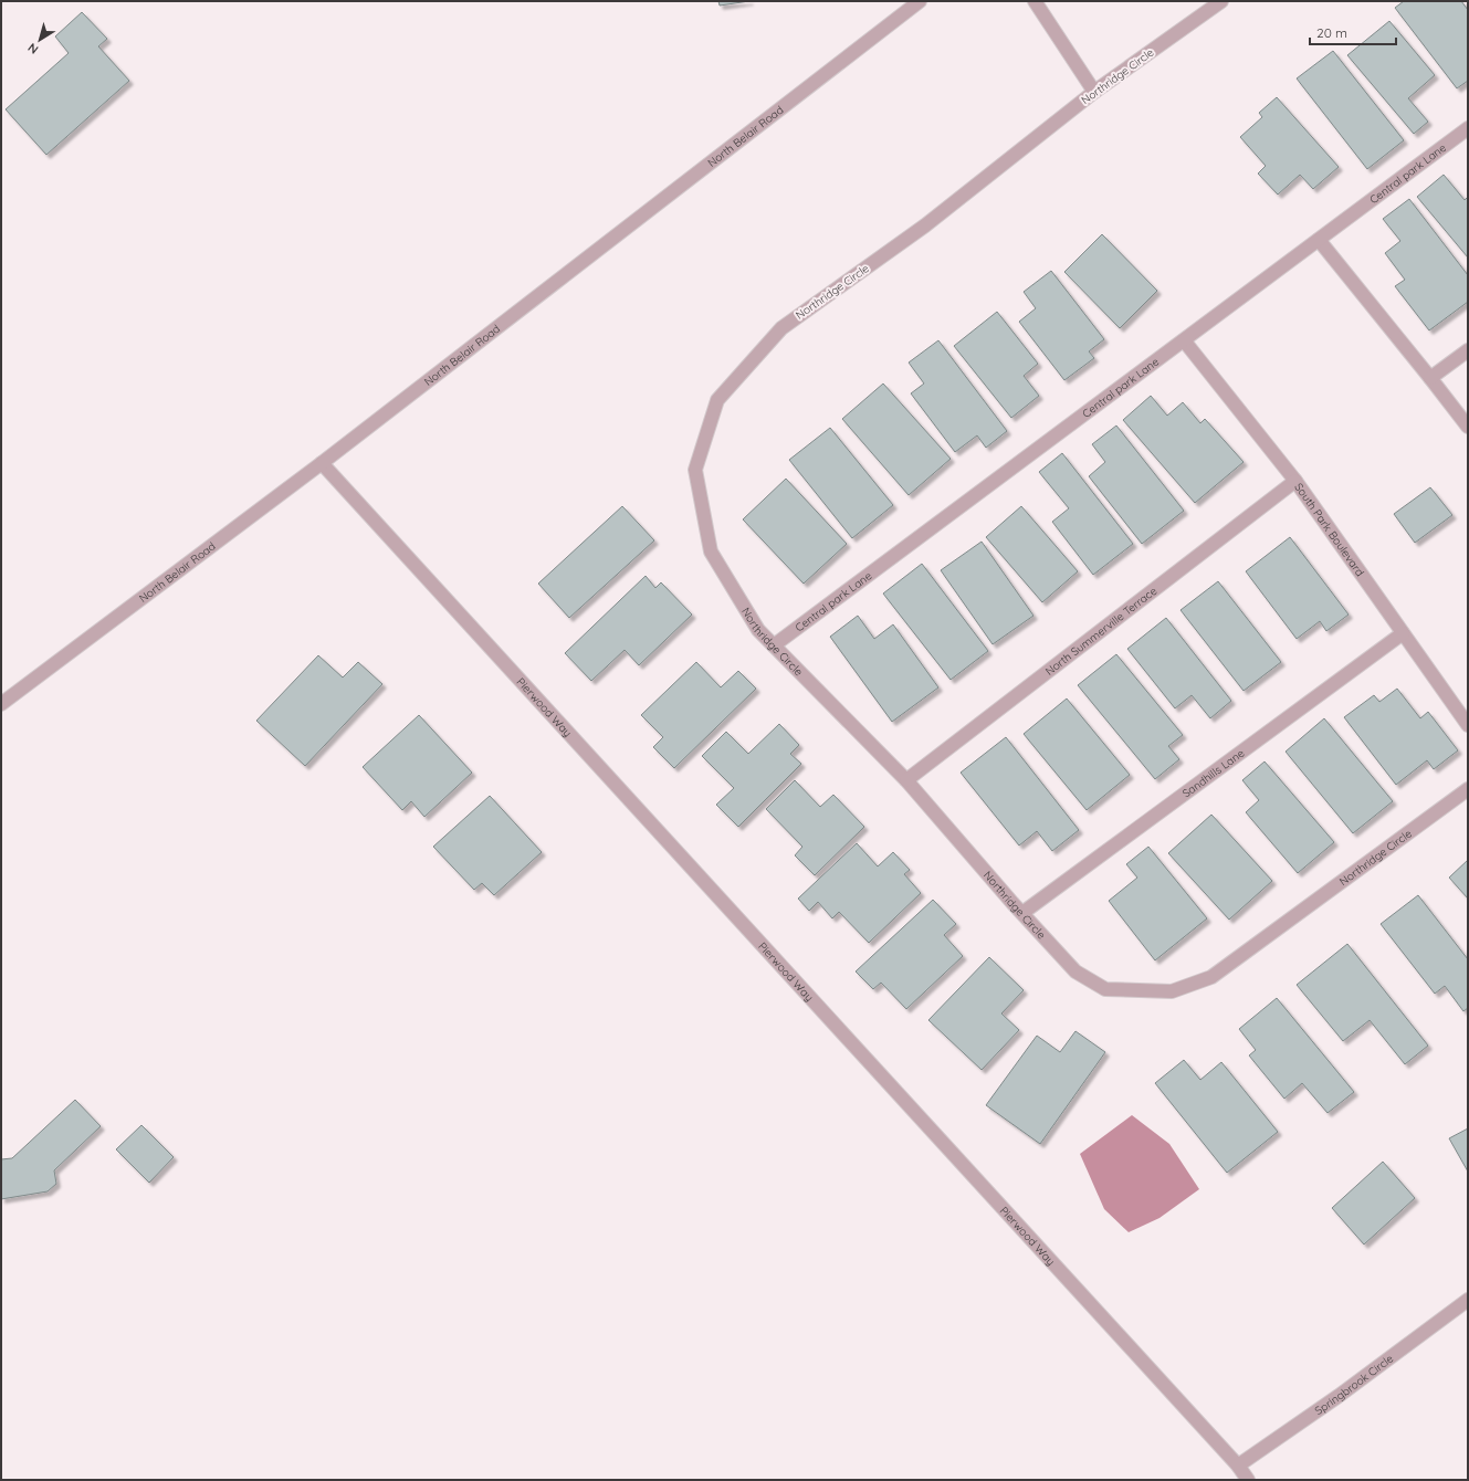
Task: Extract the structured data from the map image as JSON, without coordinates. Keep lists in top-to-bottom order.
{
  "streets": {
    "street": [
      "Northridge Circle",
      "North Belair Road",
      "Central park Lane",
      "South Park Boulevard",
      "North Summerville Terrace",
      "Pierwood Way",
      "Sandhills Lane",
      "Springbrook Circle"
    ]
  },
  "crossings": [
    ["Northridge Circle", "Central park Lane"],
    ["Northridge Circle", "North Summerville Terrace"],
    ["Northridge Circle", "Sandhills Lane"],
    ["North Belair Road", "Pierwood Way"],
    ["Central park Lane", "South Park Boulevard"],
    ["South Park Boulevard", "North Summerville Terrace"],
    ["South Park Boulevard", "Sandhills Lane"],
    ["Pierwood Way", "Springbrook Circle"]
  ],
  "scale_bar": "20 m",
  "north": "bottom left"
}
